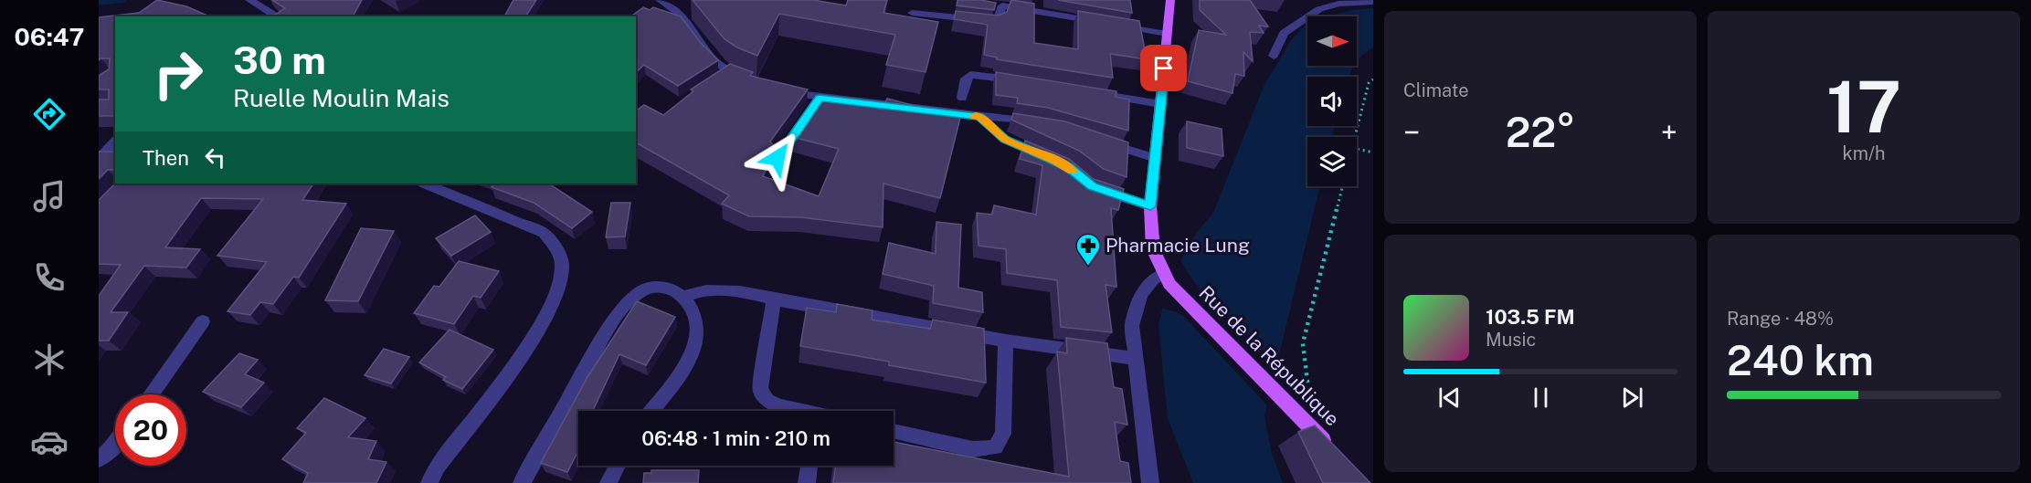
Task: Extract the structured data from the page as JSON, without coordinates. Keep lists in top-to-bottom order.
{
  "streets": {
    "main road": ["Rue de la République"]
  },
  "places": {
    "pharmacy": ["Pharmacie Lung"]
  },
  "north": "right",
  "page": {
    "tabs": "06:47",
    "tile": [
      "Climate",
      ["17", "km/h"],
      ["Range · 48%", "240 km"]
    ],
    "turn": ["30 m", "Ruelle Moulin Mais"],
    "heat": ["−", "22°", "+"],
    "then": "Then",
    "song": ["103.5 FM", "Music"],
    "limit": "20",
    "trip": "06:48 · 1 min · 210 m"
  }
}
